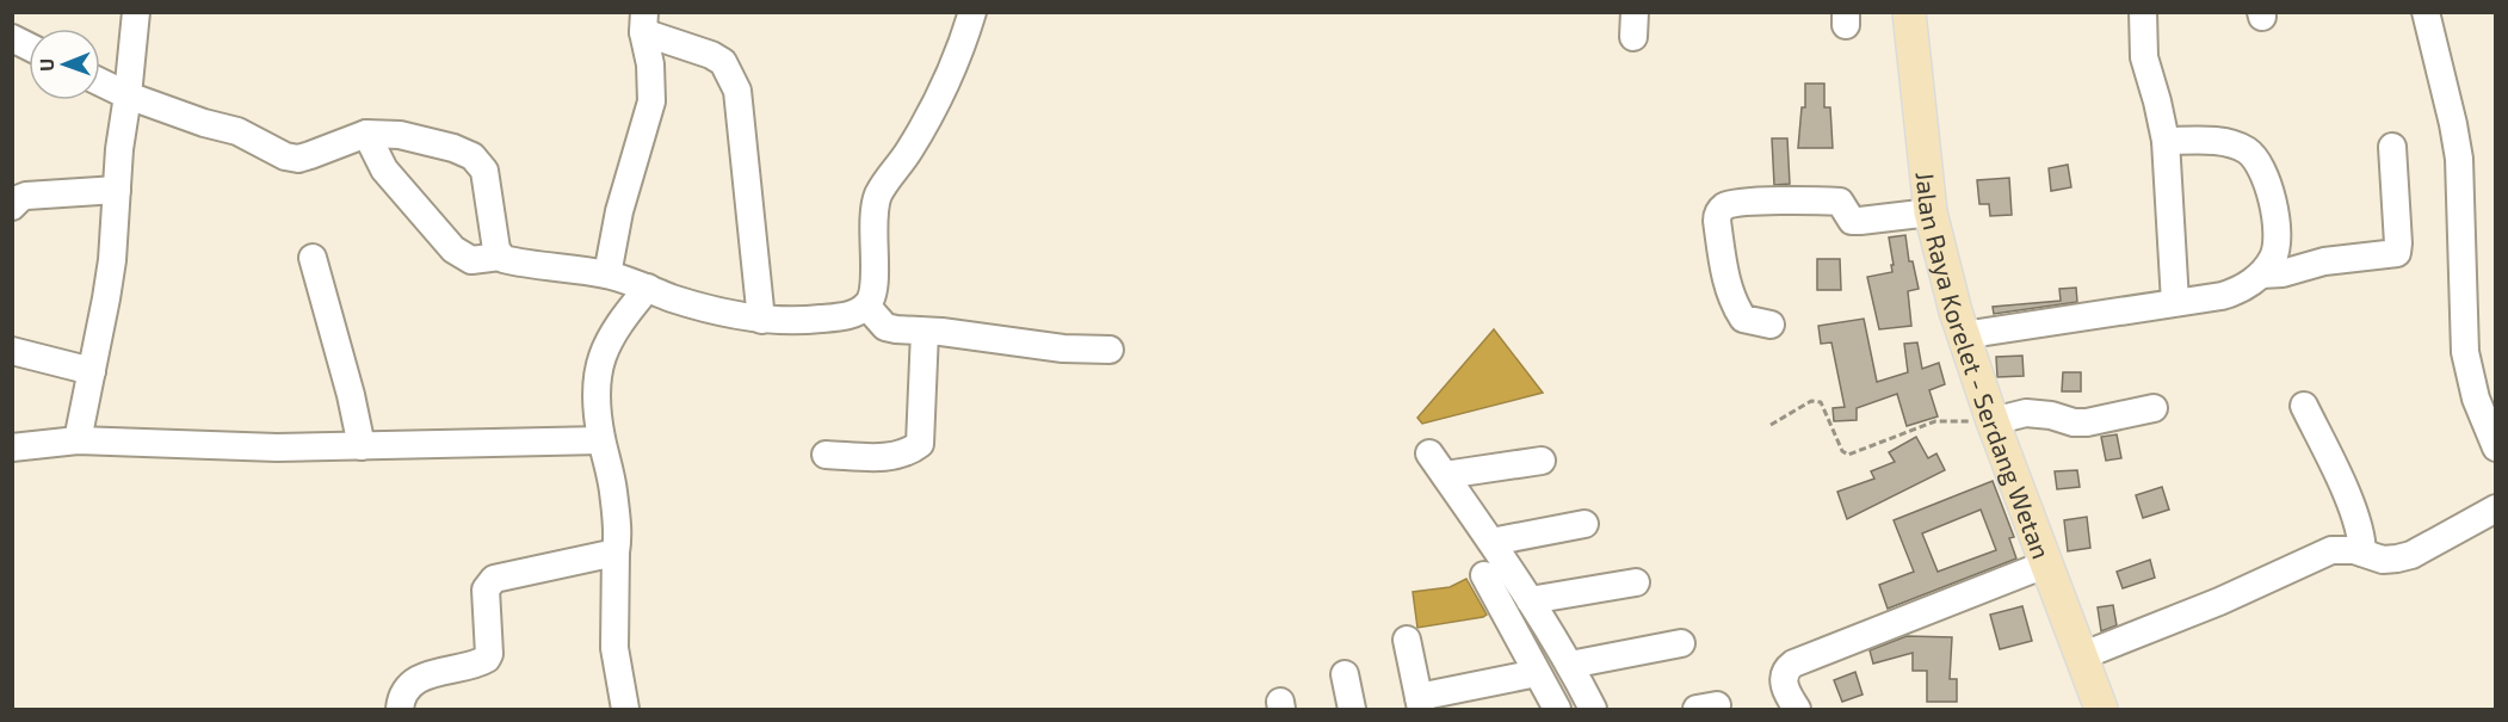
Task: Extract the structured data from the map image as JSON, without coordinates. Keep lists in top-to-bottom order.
{
  "streets": {
    "main road": ["Jalan Raya Korelet - Serdang Wetan"]
  },
  "north": "left"
}
